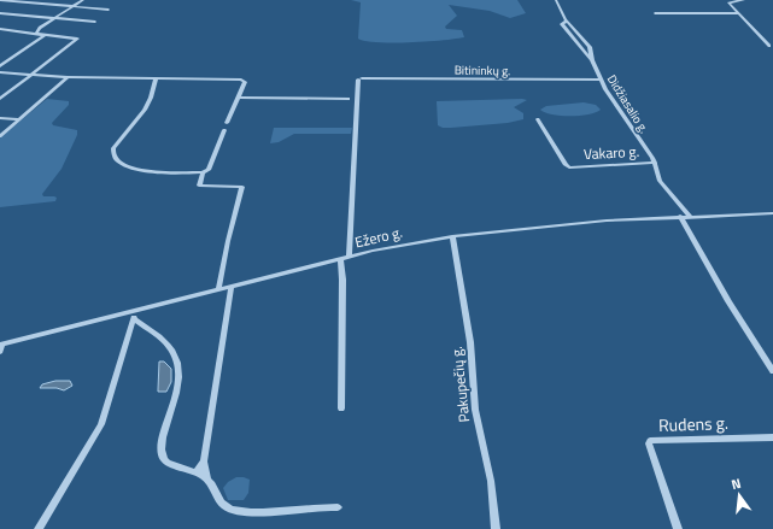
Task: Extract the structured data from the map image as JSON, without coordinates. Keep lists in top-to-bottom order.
{
  "streets": {
    "street": [
      "Bitininkų g.",
      "Didžiasalio g.",
      "Vakaro g.",
      "Ežero g.",
      "Pakupečių g.",
      "Rudens g."
    ]
  },
  "crossings": [
    ["Bitininkų g.", "Didžiasalio g."],
    ["Bitininkų g.", "Ežero g."],
    ["Didžiasalio g.", "Vakaro g."],
    ["Didžiasalio g.", "Ežero g."],
    ["Ežero g.", "Pakupečių g."]
  ],
  "north": "top"
}
